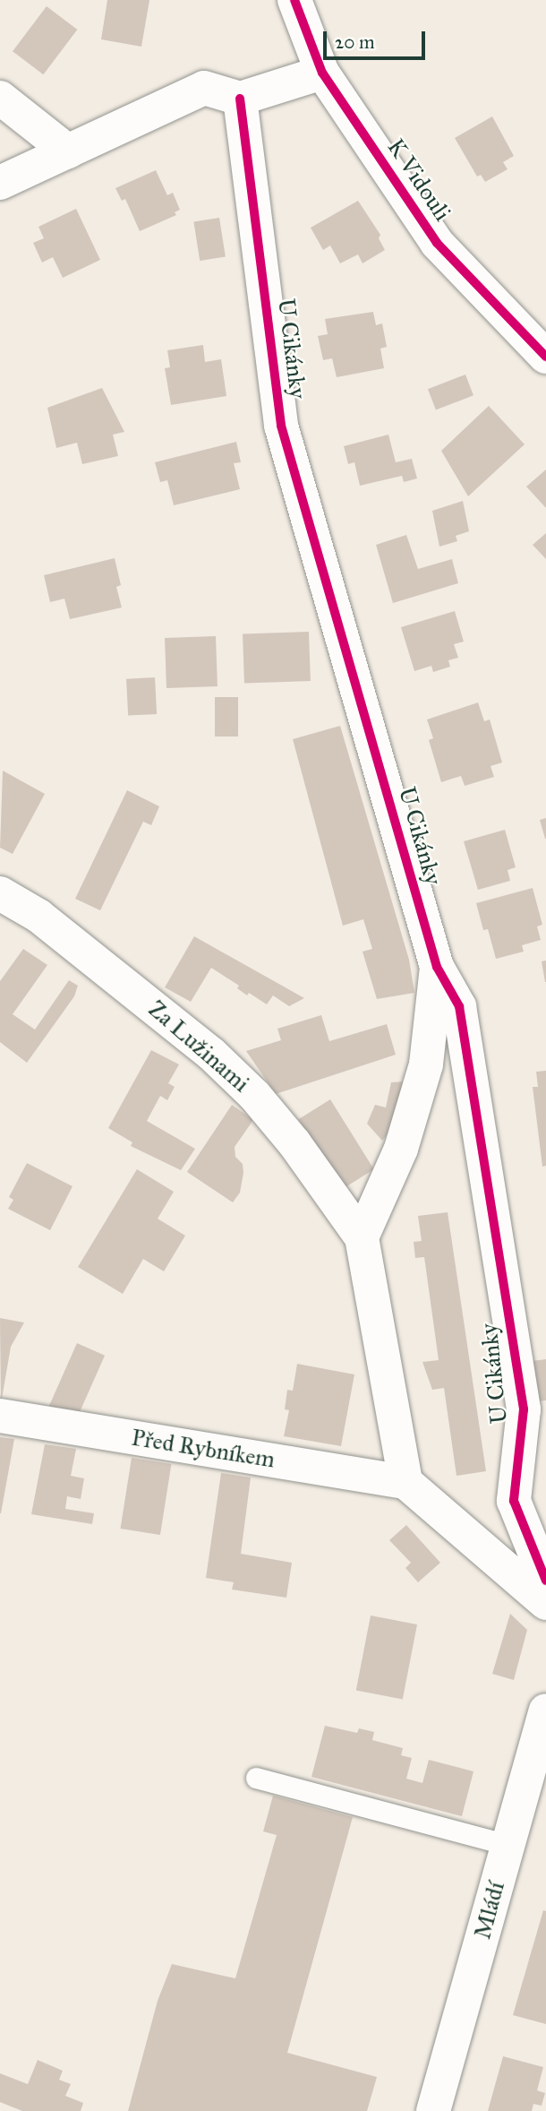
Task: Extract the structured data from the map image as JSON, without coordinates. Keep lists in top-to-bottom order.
{
  "streets": {
    "street": [
      "K Vidouli",
      "U Cikánky",
      "Za Lužinami",
      "Před Rybníkem",
      "Mládí"
    ]
  },
  "crossings": [
    ["Za Lužinami", "Před Rybníkem"]
  ],
  "scale_bar": "20 m"
}
